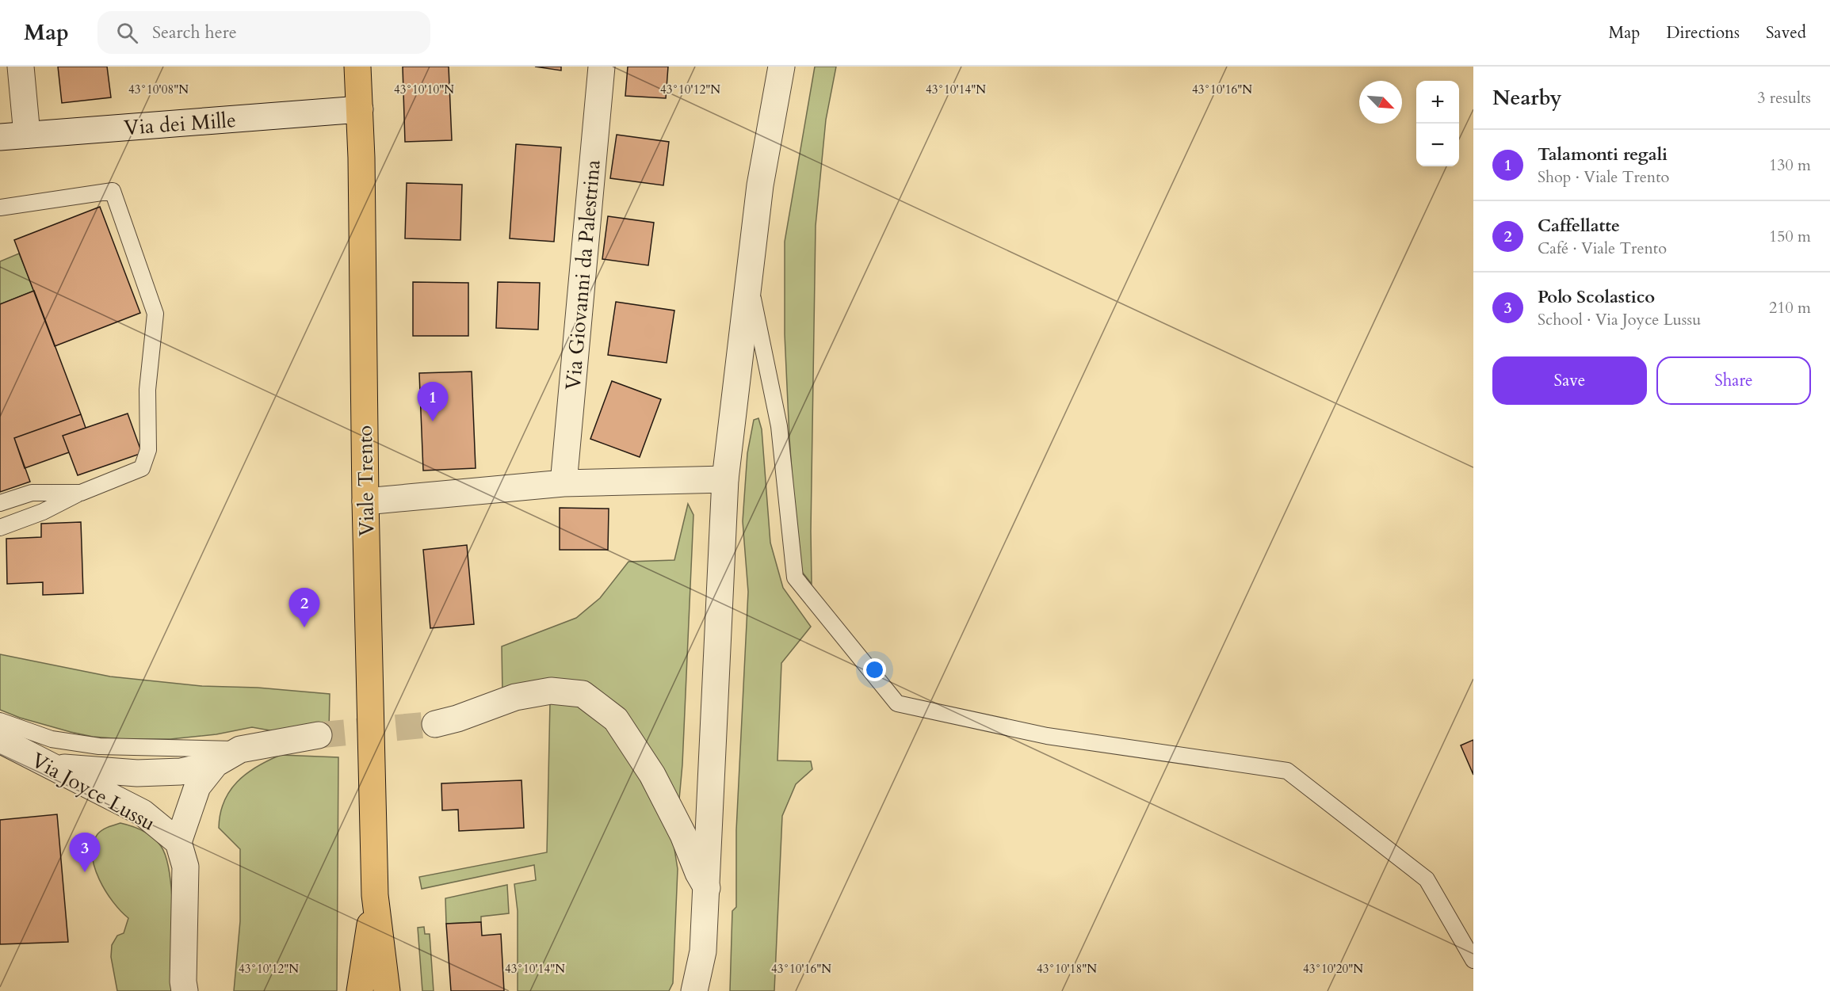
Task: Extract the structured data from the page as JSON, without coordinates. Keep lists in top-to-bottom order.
{
  "streets": {
    "main road": ["Viale Trento"],
    "street": ["Via dei Mille", "Via Giovanni da Palestrina", "Via Joyce Lussu"]
  },
  "crossings": [
    ["Via dei Mille", "Viale Trento"]
  ],
  "north": "bottom right",
  "page": {
    "header": "Map",
    "search": "Search here",
    "nav": ["Map", "Directions", "Saved"],
    "heading": ["Nearby", "3 results"],
    "map_buttons": ["+", "−"],
    "list": [
      {
        "mark": "1",
        "name": "Talamonti regali",
        "note": "Shop · Viale Trento",
        "value": "130 m"
      },
      {
        "mark": "2",
        "name": "Caffellatte",
        "note": "Café · Viale Trento",
        "value": "150 m"
      },
      {
        "mark": "3",
        "name": "Polo Scolastico",
        "note": "School · Via Joyce Lussu",
        "value": "210 m"
      }
    ],
    "buttons": ["Save", "Share"],
    "pins": ["1", "2", "3"]
  },
  "coordinates": [
    "43°10'08\"N",
    "43°10'10\"N",
    "43°10'12\"N",
    "43°10'14\"N",
    "43°10'16\"N",
    "43°10'18\"N",
    "43°10'20\"N"
  ]
}
